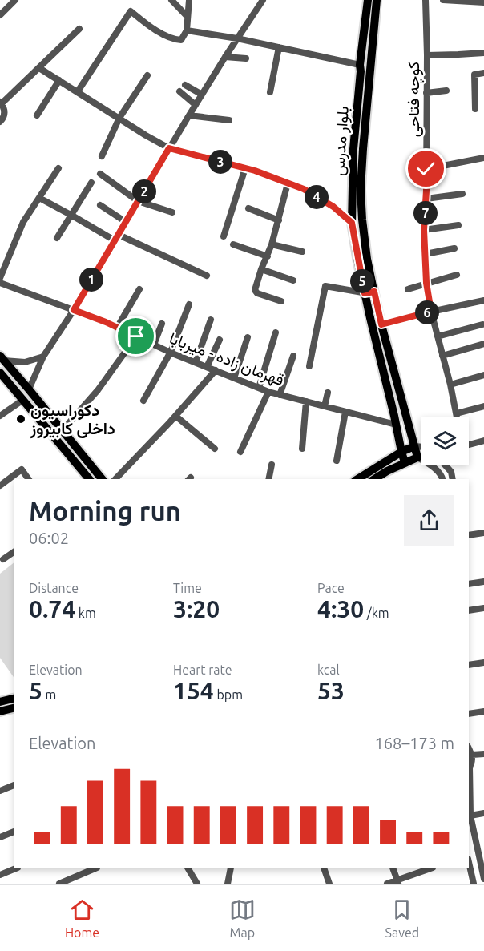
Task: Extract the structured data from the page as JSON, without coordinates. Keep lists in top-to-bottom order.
{
  "streets": {
    "main road": ["بلوار مدرس"],
    "street": ["کوچه فتاحی", "قهرمان زاده - میربابا"]
  },
  "crossings": [
    ["بلوار مدرس", "قهرمان زاده - میربابا"]
  ],
  "places": ["دکوراسیون داخلی کابیروز"],
  "page": {
    "pins": [
      "3",
      "2",
      "4",
      "7",
      "1",
      "5",
      "6"
    ],
    "heading": ["Morning run", "06:02"],
    "stats": [
      ["Distance", "0.74 km"],
      ["Time", "3:20"],
      ["Pace", "4:30 /km"],
      ["Elevation", "5 m"],
      ["Heart rate", "154 bpm"],
      ["kcal", "53"]
    ],
    "chart": ["Elevation", "168–173 m"],
    "tabs": ["Home", "Map", "Saved"]
  }
}
